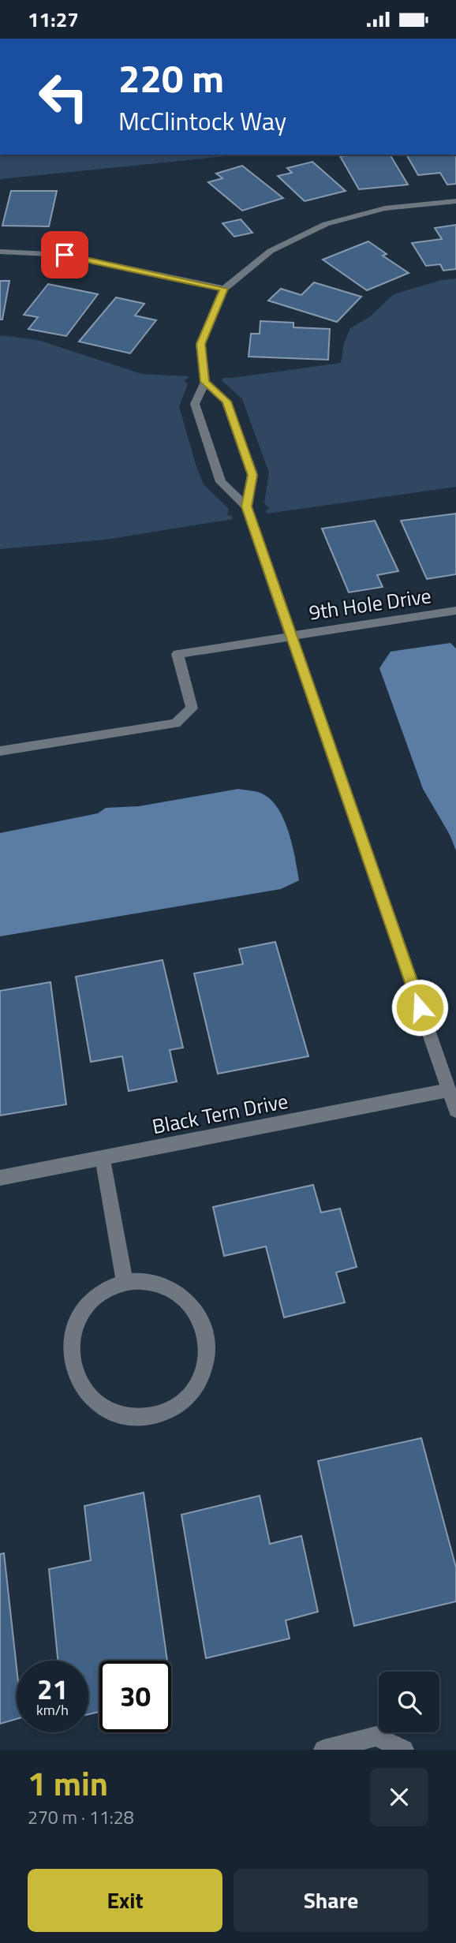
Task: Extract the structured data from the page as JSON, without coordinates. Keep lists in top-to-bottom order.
{
  "streets": {
    "street": ["9th Hole Drive", "Black Tern Drive"]
  },
  "page": {
    "status": "11:27",
    "turn": ["220 m", "McClintock Way"],
    "speed": "21 km/h",
    "limit": "30",
    "heading": ["1 min", "270 m · 11:28"],
    "buttons": ["Exit", "Share"]
  }
}
